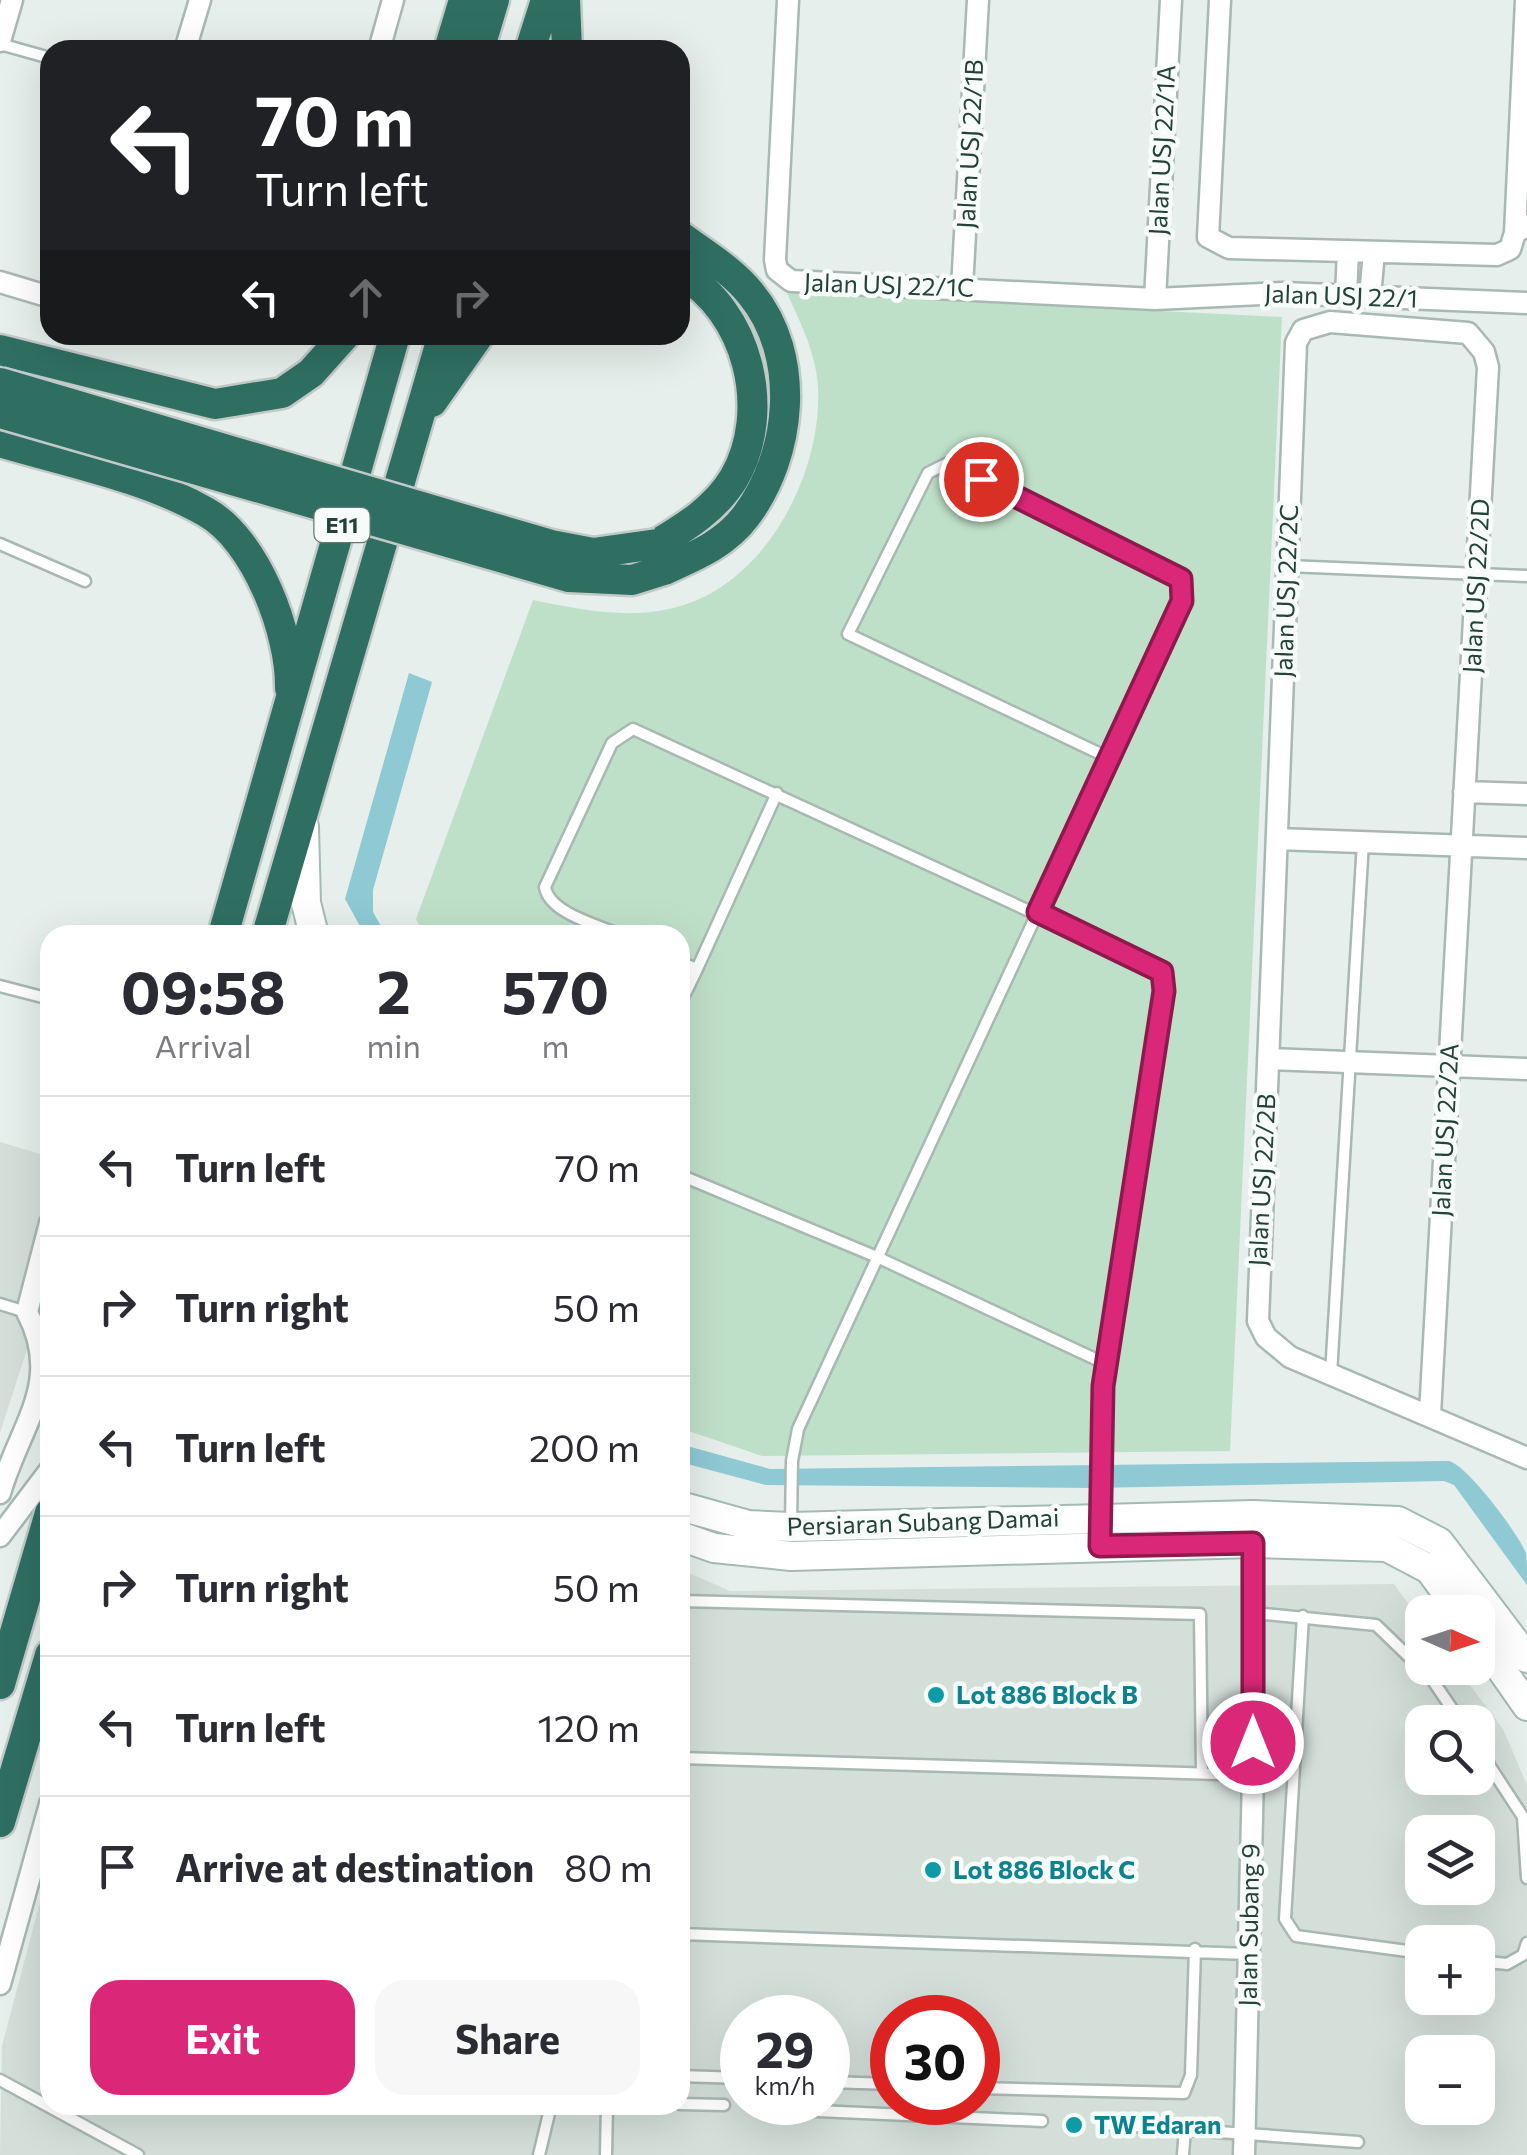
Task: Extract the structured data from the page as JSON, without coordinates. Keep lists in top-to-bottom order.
{
  "streets": {
    "highway": ["E11"],
    "street": [
      "Jalan USJ 22/1B",
      "Jalan USJ 22/1A",
      "Jalan USJ 22/1C",
      "Jalan USJ 22/1",
      "Jalan USJ 22/2D",
      "Jalan USJ 22/2C",
      "Jalan USJ 22/2A",
      "Jalan USJ 22/2B",
      "Persiaran Subang Damai",
      "Jalan Subang 9"
    ]
  },
  "crossings": [
    ["Jalan USJ 22/1B", "Jalan USJ 22/1C"],
    ["Jalan USJ 22/1A", "Jalan USJ 22/1C"],
    ["Jalan USJ 22/1A", "Jalan USJ 22/1"],
    ["Jalan USJ 22/1C", "Jalan USJ 22/1"],
    ["Jalan USJ 22/2D", "Jalan USJ 22/2C"],
    ["Jalan USJ 22/2D", "Jalan USJ 22/2A"],
    ["Jalan USJ 22/2C", "Jalan USJ 22/2B"],
    ["Jalan USJ 22/2A", "Jalan USJ 22/2B"],
    ["Persiaran Subang Damai", "Jalan Subang 9"]
  ],
  "places": ["Lot 886 Block B", "Lot 886 Block C", "TW Edaran"],
  "north": "right",
  "page": {
    "turn": ["70 m", "Turn left"],
    "eta": [
      "09:58",
      "Arrival",
      "2",
      "min",
      "570",
      "m"
    ],
    "list": [
      {
        "name": "Turn left",
        "value": "70 m"
      },
      {
        "name": "Turn right",
        "value": "50 m"
      },
      {
        "name": "Turn left",
        "value": "200 m"
      },
      {
        "name": "Turn right",
        "value": "50 m"
      },
      {
        "name": "Turn left",
        "value": "120 m"
      },
      {
        "name": "Arrive at destination",
        "value": "80 m"
      }
    ],
    "map_buttons": ["+", "−"],
    "buttons": ["Exit", "Share"],
    "speed": "29 km/h",
    "limit": "30"
  }
}
